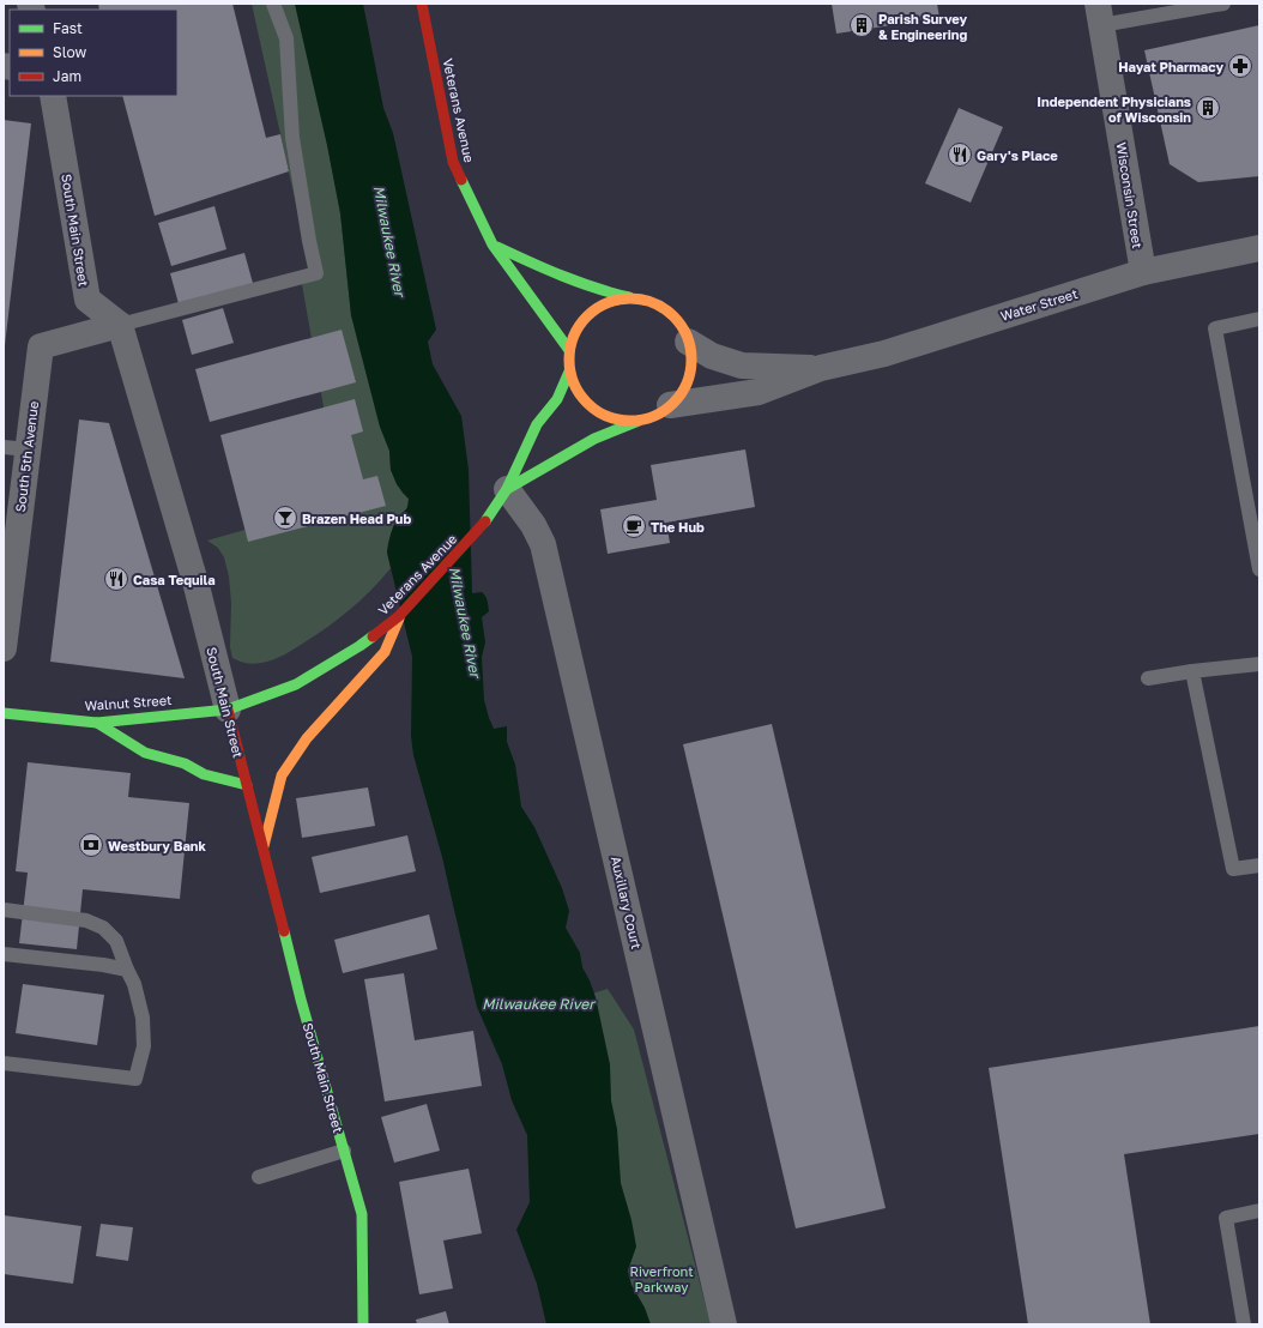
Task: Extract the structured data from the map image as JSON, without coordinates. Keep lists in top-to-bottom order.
{
  "streets": {
    "street": [
      "Veterans Avenue",
      "Wisconsin Street",
      "South Main Street",
      "Water Street",
      "South 5th Avenue",
      "Walnut Street",
      "Auxillary Court"
    ]
  },
  "crossings": [
    ["Veterans Avenue", "South Main Street"],
    ["Veterans Avenue", "Water Street"],
    ["Veterans Avenue", "Walnut Street"],
    ["Veterans Avenue", "Auxillary Court"],
    ["Wisconsin Street", "Water Street"],
    ["South Main Street", "South 5th Avenue"],
    ["South Main Street", "Walnut Street"]
  ],
  "water": ["Milwaukee River"],
  "parks": ["Riverfront Parkway"],
  "places": {
    "building": ["Parish Survey & Engineering", "Independent Physicians of Wisconsin"],
    "pharmacy": ["Hayat Pharmacy"],
    "restaurant": ["Gary's Place", "Casa Tequila"],
    "bar": ["Brazen Head Pub"],
    "cafe": ["The Hub"],
    "bank": ["Westbury Bank"]
  },
  "legend": ["Fast", "Slow", "Jam"]
}
